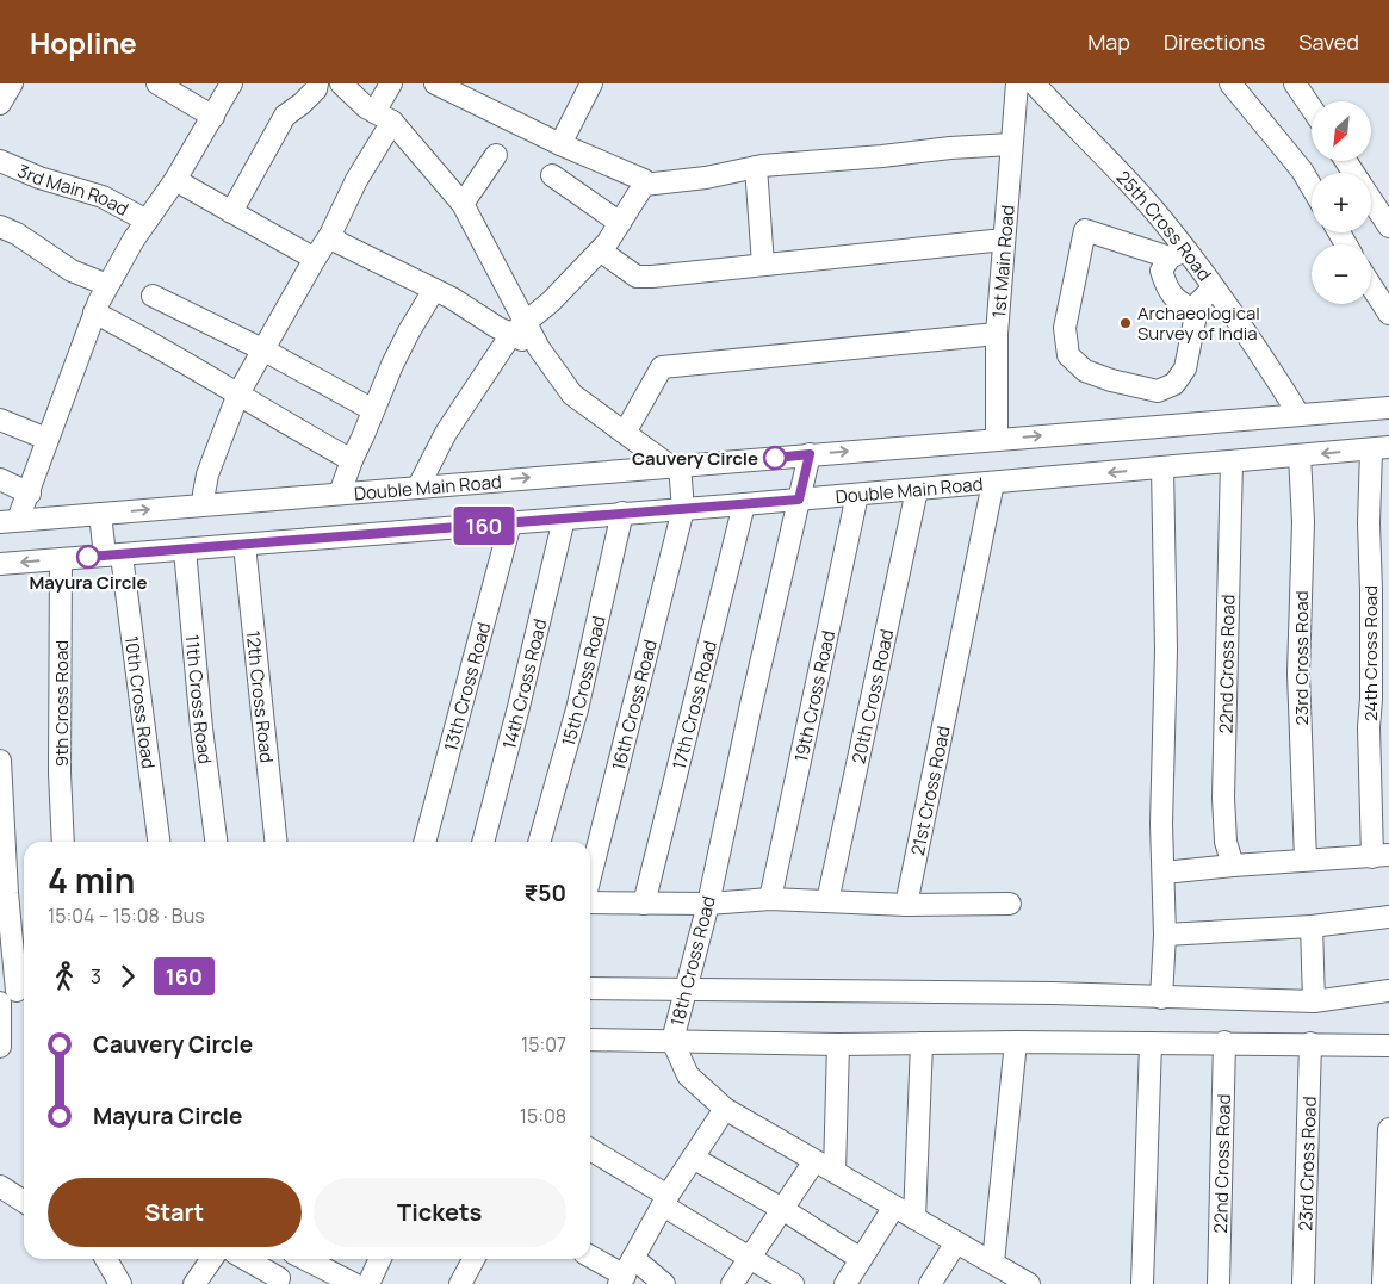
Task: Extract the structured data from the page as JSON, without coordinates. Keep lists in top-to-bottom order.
{
  "streets": {
    "street": [
      "3rd Main Road",
      "25th Cross Road",
      "1st Main Road",
      "Double Main Road",
      "24th Cross Road",
      "23rd Cross Road",
      "22nd Cross Road",
      "15th Cross Road",
      "14th Cross Road",
      "13th Cross Road",
      "20th Cross Road",
      "12th Cross Road",
      "19th Cross Road",
      "11th Cross Road",
      "10th Cross Road",
      "9th Cross Road",
      "16th Cross Road",
      "17th Cross Road",
      "21st Cross Road",
      "18th Cross Road"
    ]
  },
  "crossings": [
    ["25th Cross Road", "Double Main Road"],
    ["1st Main Road", "Double Main Road"],
    ["Double Main Road", "24th Cross Road"],
    ["Double Main Road", "23rd Cross Road"],
    ["Double Main Road", "22nd Cross Road"],
    ["Double Main Road", "15th Cross Road"],
    ["Double Main Road", "14th Cross Road"],
    ["Double Main Road", "13th Cross Road"],
    ["Double Main Road", "20th Cross Road"],
    ["Double Main Road", "12th Cross Road"],
    ["Double Main Road", "19th Cross Road"],
    ["Double Main Road", "11th Cross Road"],
    ["Double Main Road", "10th Cross Road"],
    ["Double Main Road", "9th Cross Road"],
    ["Double Main Road", "16th Cross Road"],
    ["Double Main Road", "17th Cross Road"],
    ["Double Main Road", "21st Cross Road"],
    ["Double Main Road", "18th Cross Road"]
  ],
  "places": ["Archaeological Survey of India", "Cauvery Circle", "Mayura Circle"],
  "lines": ["bus line 160"],
  "north": "bottom left",
  "page": {
    "header": "Hopline",
    "nav": ["Map", "Directions", "Saved"],
    "on_map": "160",
    "map_buttons": ["+", "−"],
    "heading": ["4 min", "15:04 – 15:08 · Bus", "₹50"],
    "legs": ["3", "160"],
    "list": [
      {
        "name": "Cauvery Circle",
        "value": "15:07"
      },
      {
        "name": "Mayura Circle",
        "value": "15:08"
      }
    ],
    "buttons": ["Start", "Tickets"]
  }
}
